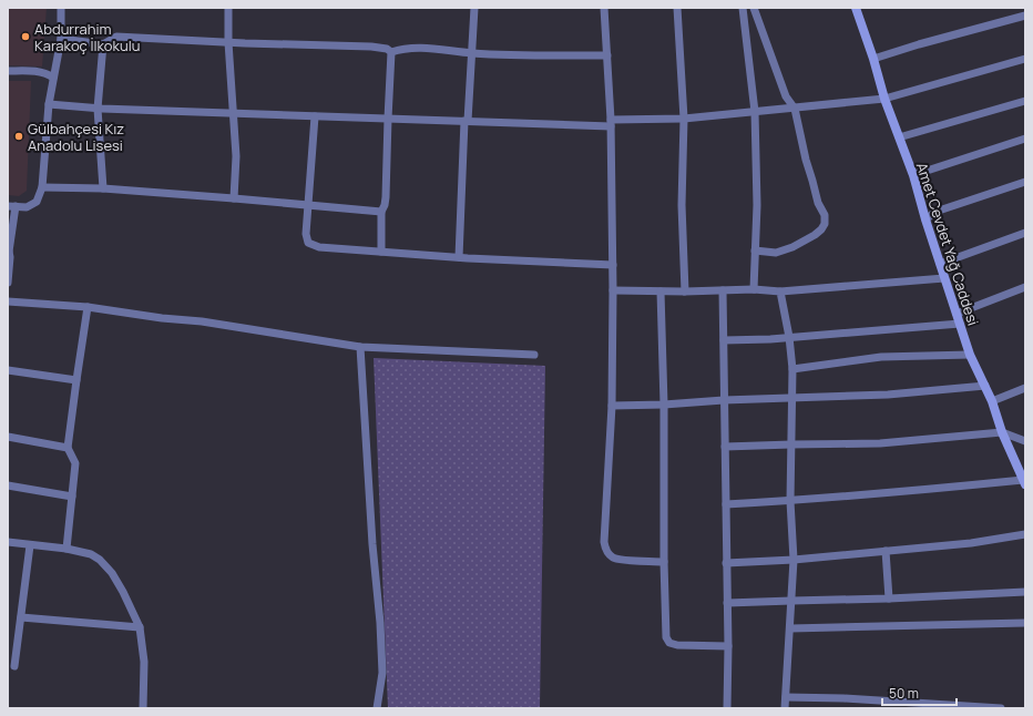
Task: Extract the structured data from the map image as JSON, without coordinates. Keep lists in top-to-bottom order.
{
  "streets": {
    "street": ["Amet Cevdet Yağ Caddesi"]
  },
  "places": ["Abdurrahim Karakoç İlkokulu", "Gülbahçesi Kız Anadolu Lisesi"],
  "scale_bar": "50 m"
}
